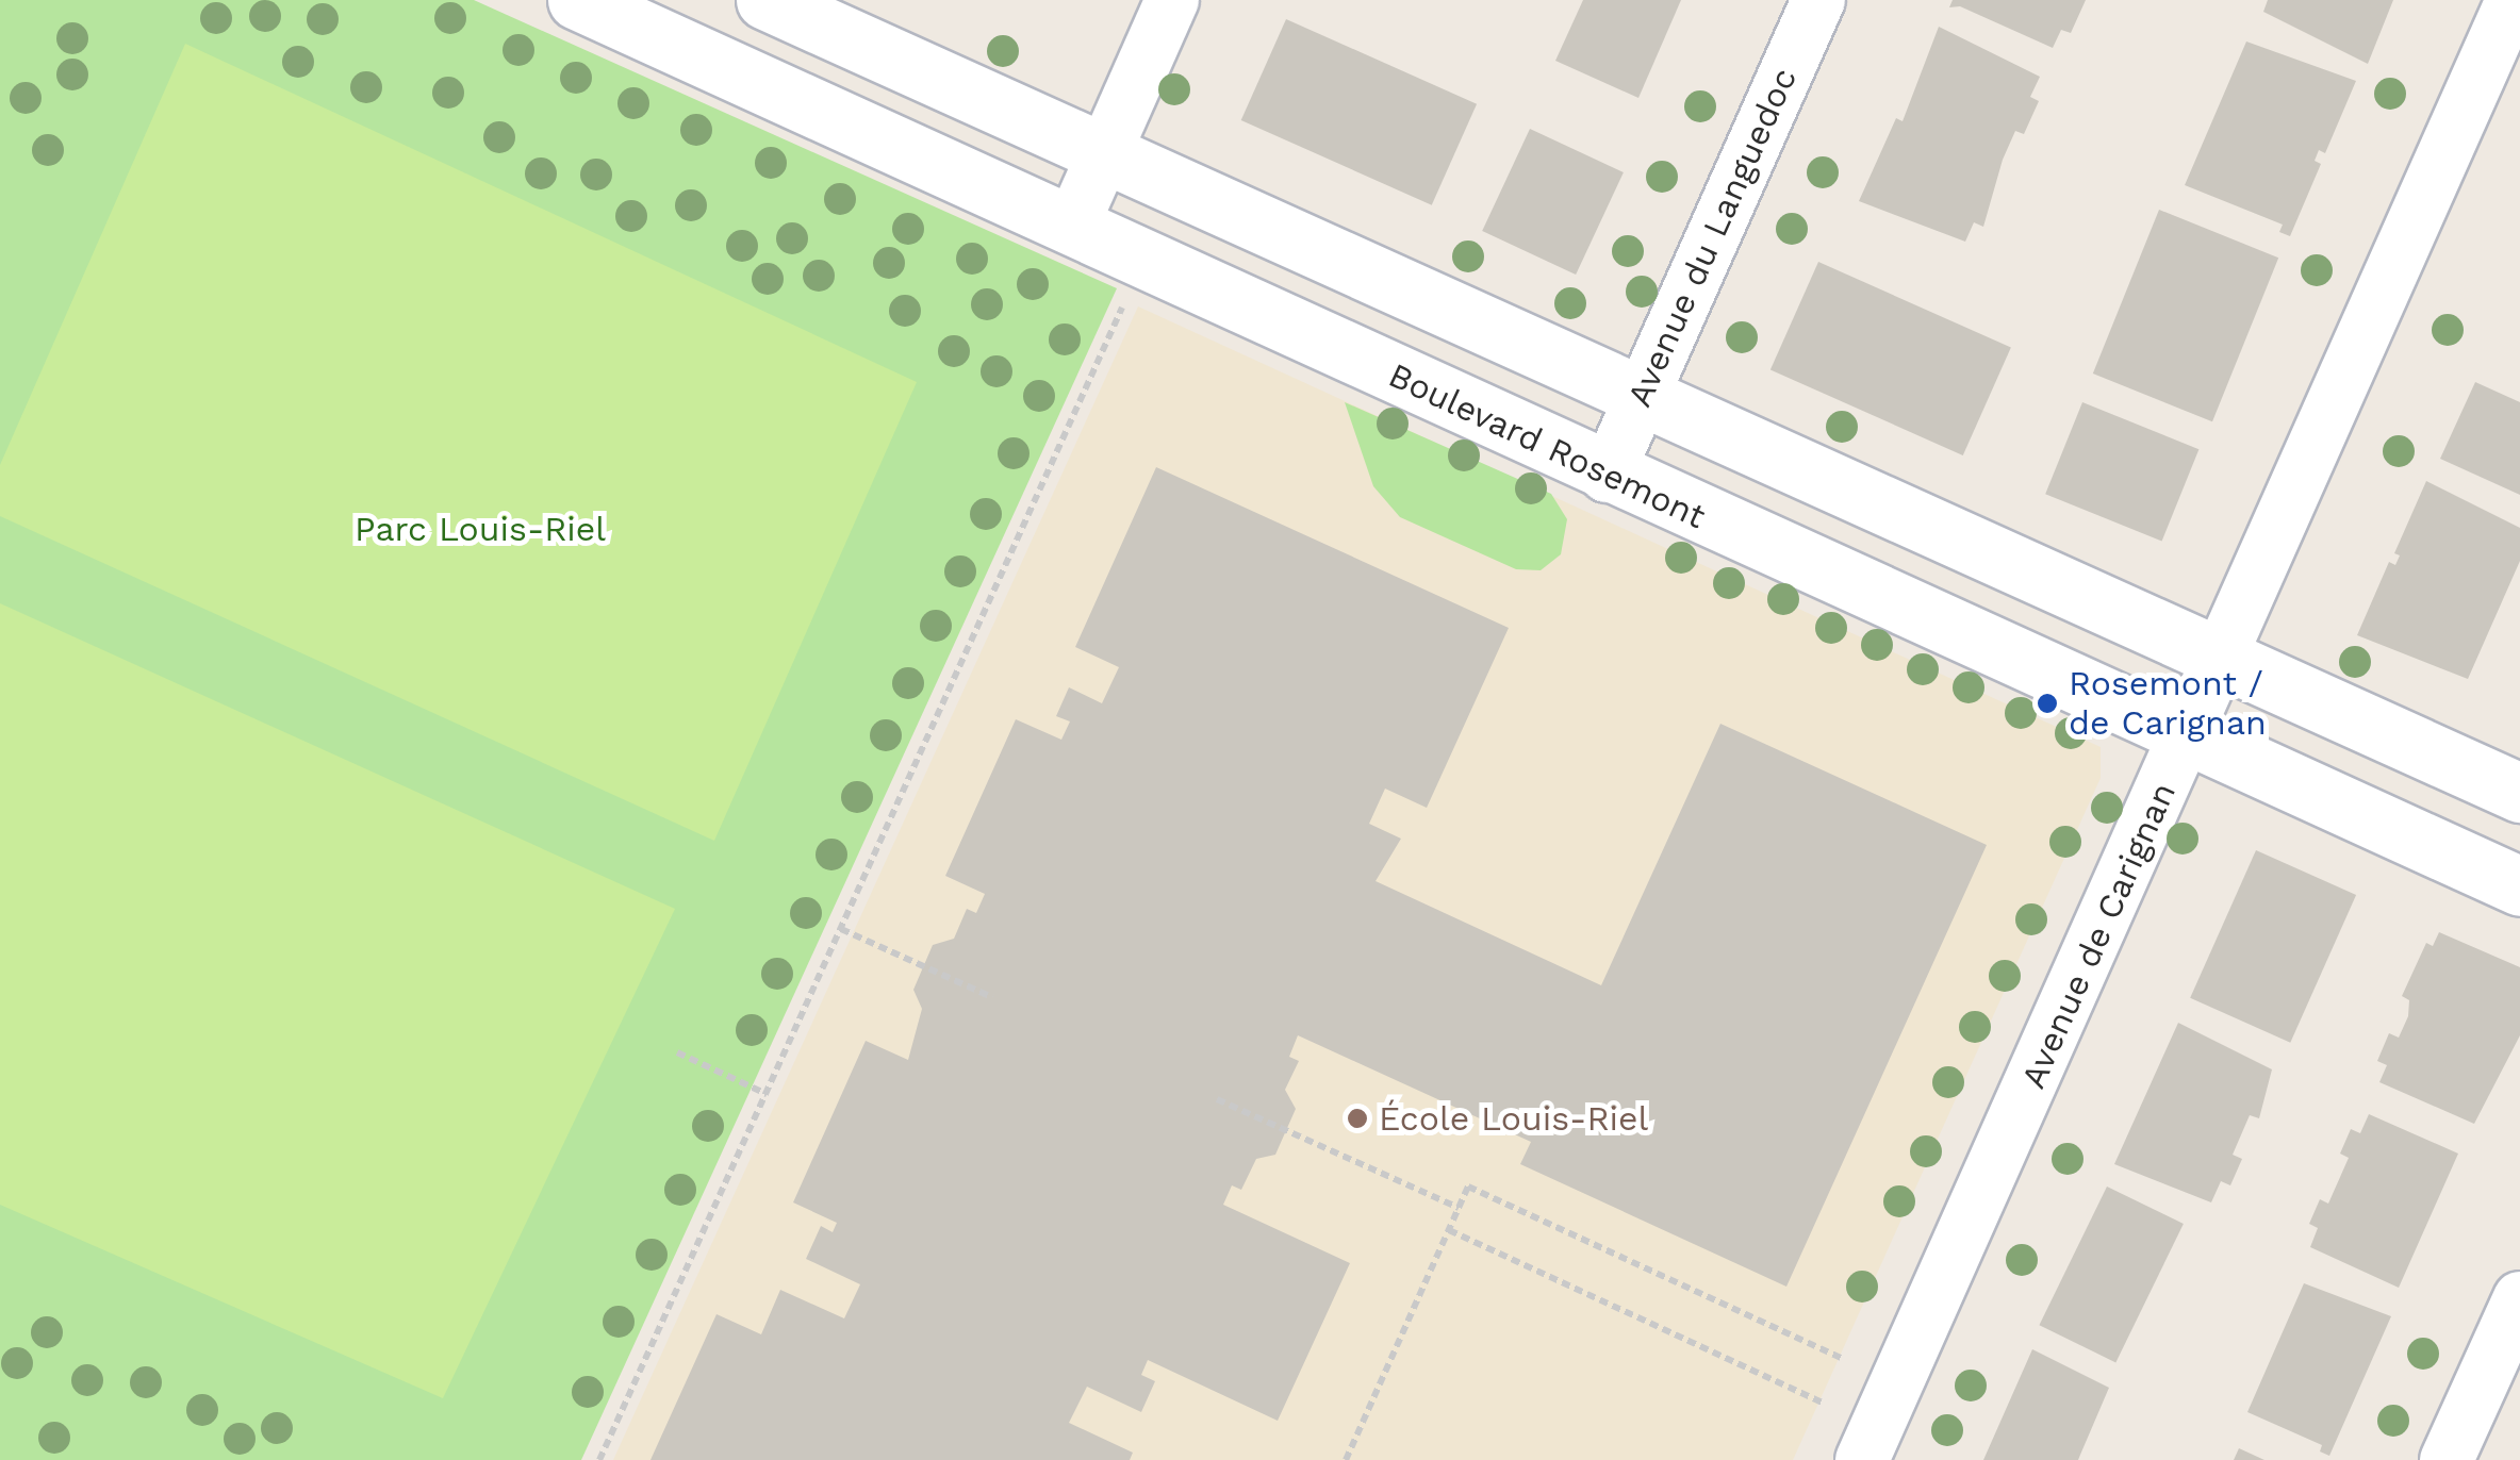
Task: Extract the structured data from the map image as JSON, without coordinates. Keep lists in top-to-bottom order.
{
  "streets": {
    "main road": ["Boulevard Rosemont"],
    "street": ["Avenue du Languedoc", "Avenue de Carignan"]
  },
  "crossings": [
    ["Avenue du Languedoc", "Boulevard Rosemont"],
    ["Boulevard Rosemont", "Avenue de Carignan"]
  ],
  "parks": ["Parc Louis-Riel"],
  "places": ["Rosemont / de Carignan", "École Louis-Riel"]
}
